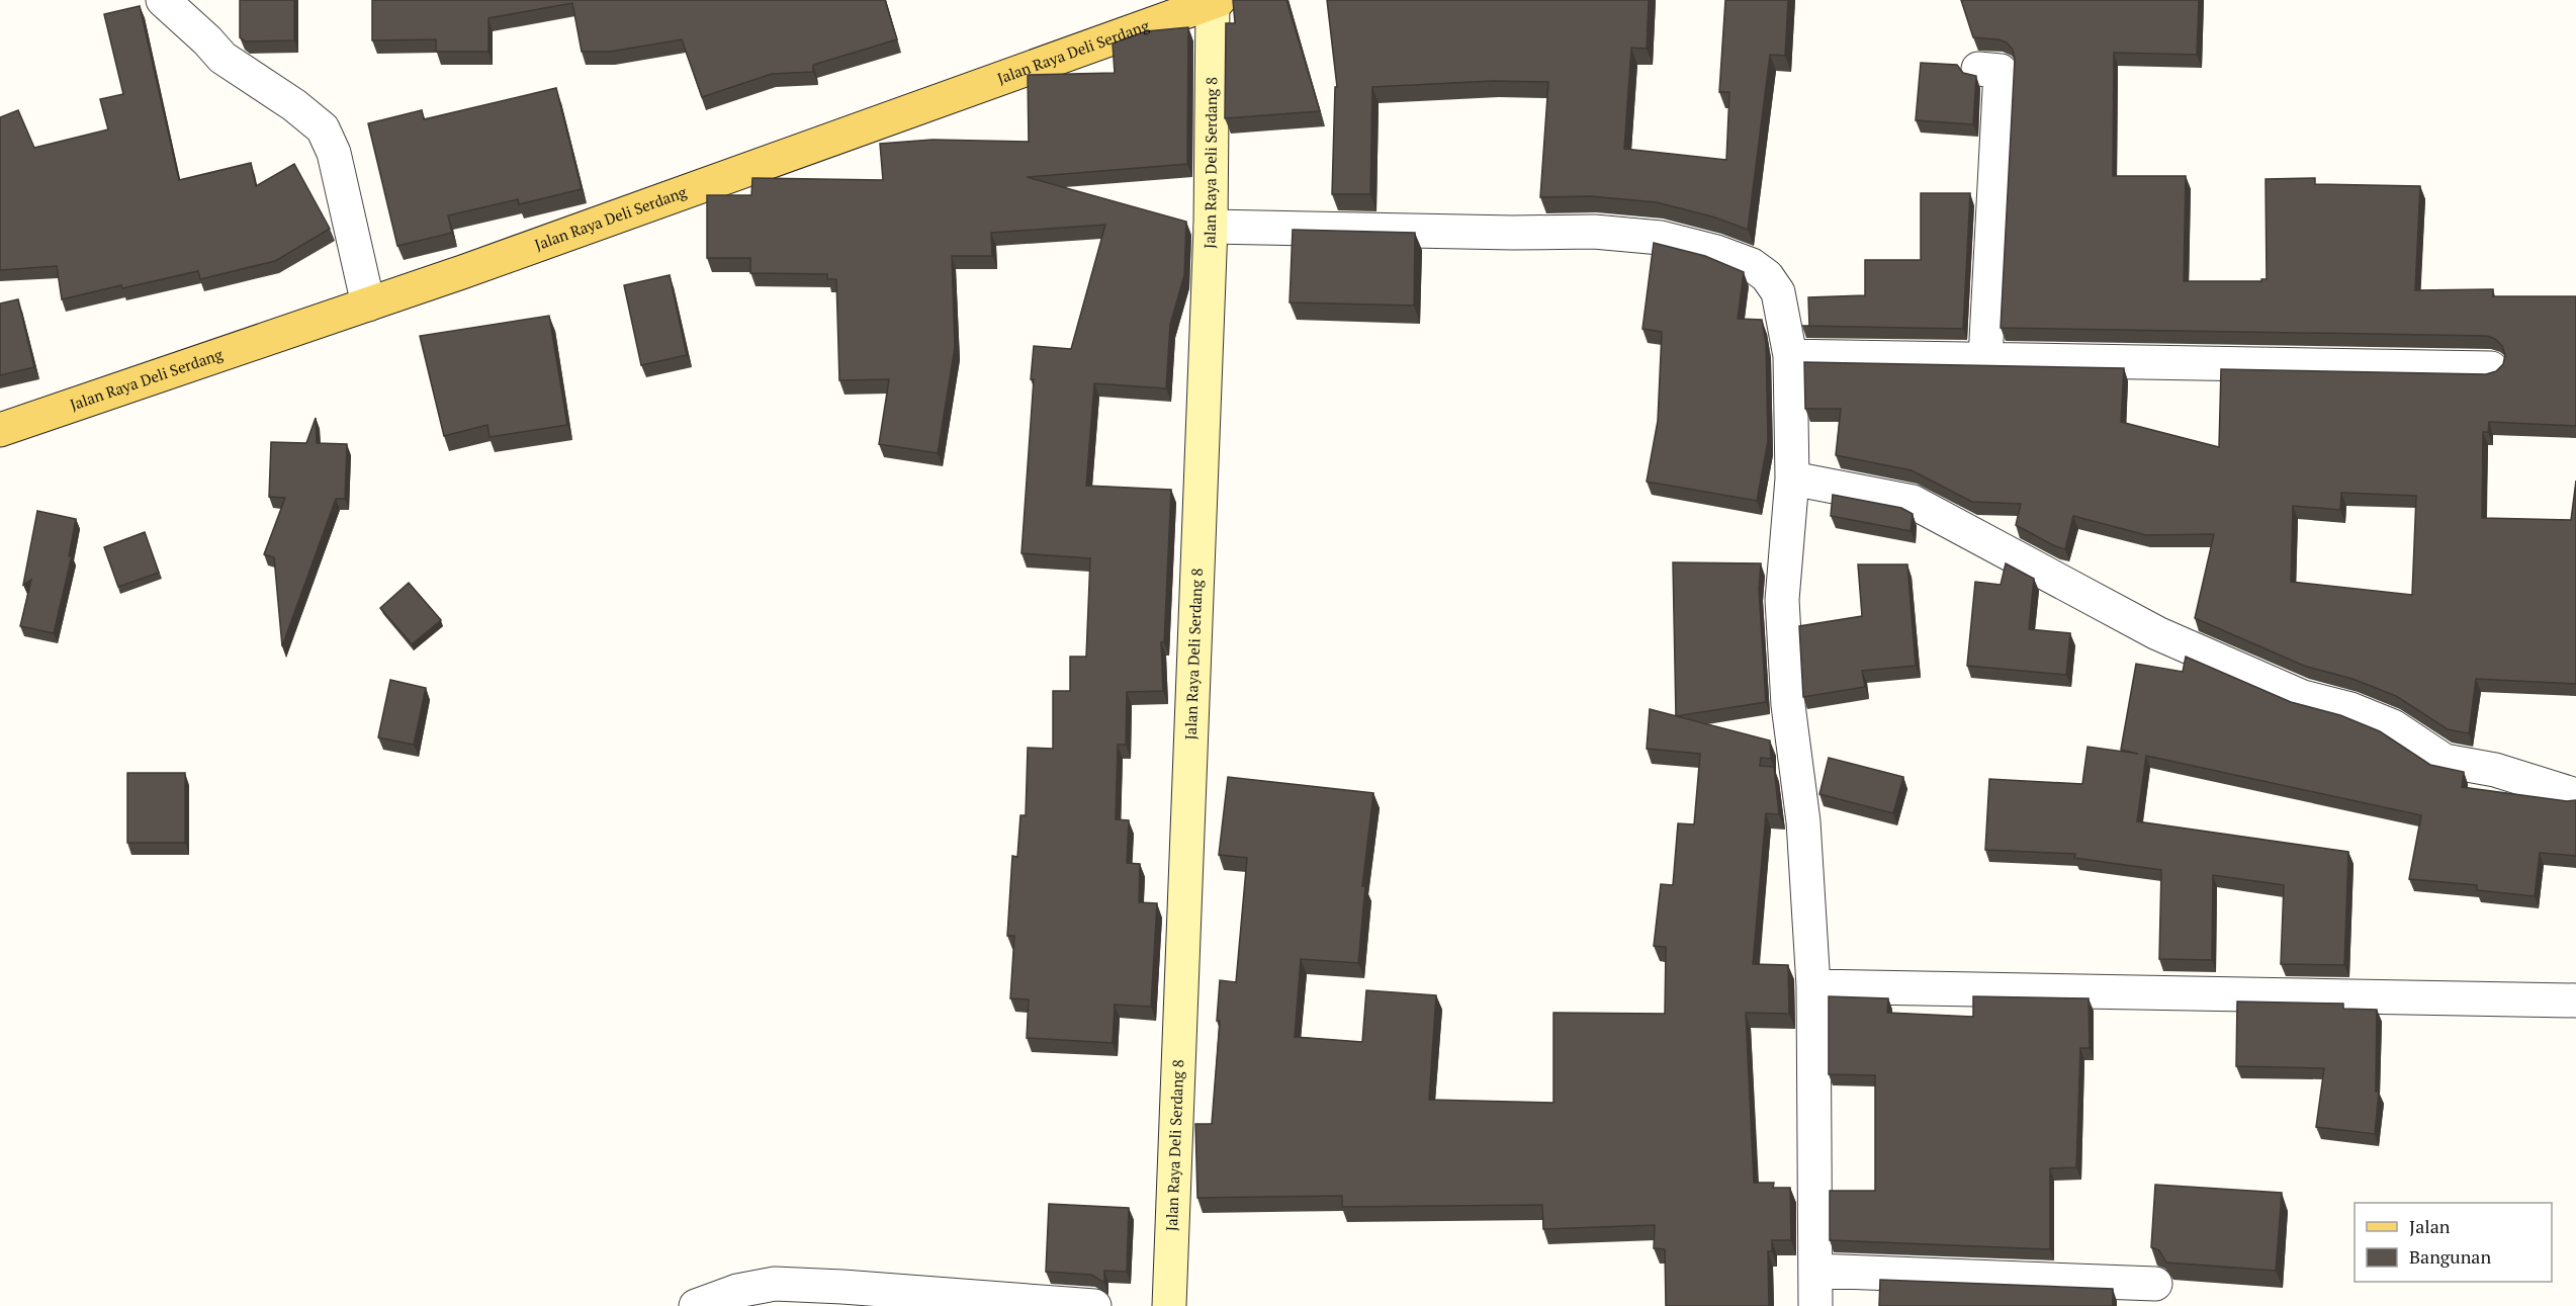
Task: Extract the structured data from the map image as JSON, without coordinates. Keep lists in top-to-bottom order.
{
  "streets": {
    "main road": ["Jalan Raya Deli Serdang"],
    "street": ["Jalan Raya Deli Serdang 8"]
  },
  "crossings": [
    ["Jalan Raya Deli Serdang", "Jalan Raya Deli Serdang 8"]
  ],
  "legend": ["Jalan", "Bangunan"]
}
